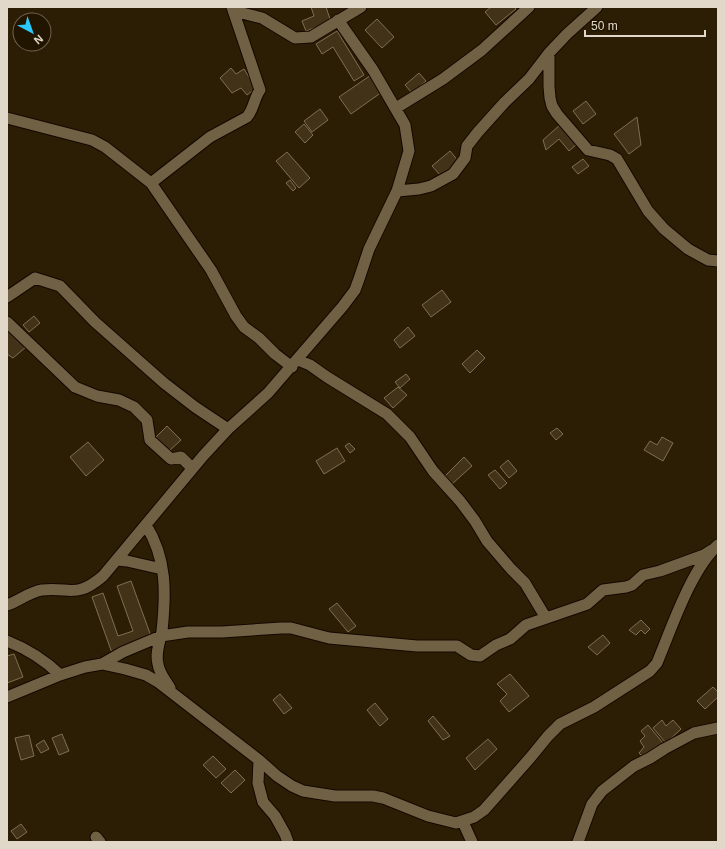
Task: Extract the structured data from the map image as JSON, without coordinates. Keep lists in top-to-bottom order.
{
  "scale_bar": "50 m",
  "north": "bottom right"
}
